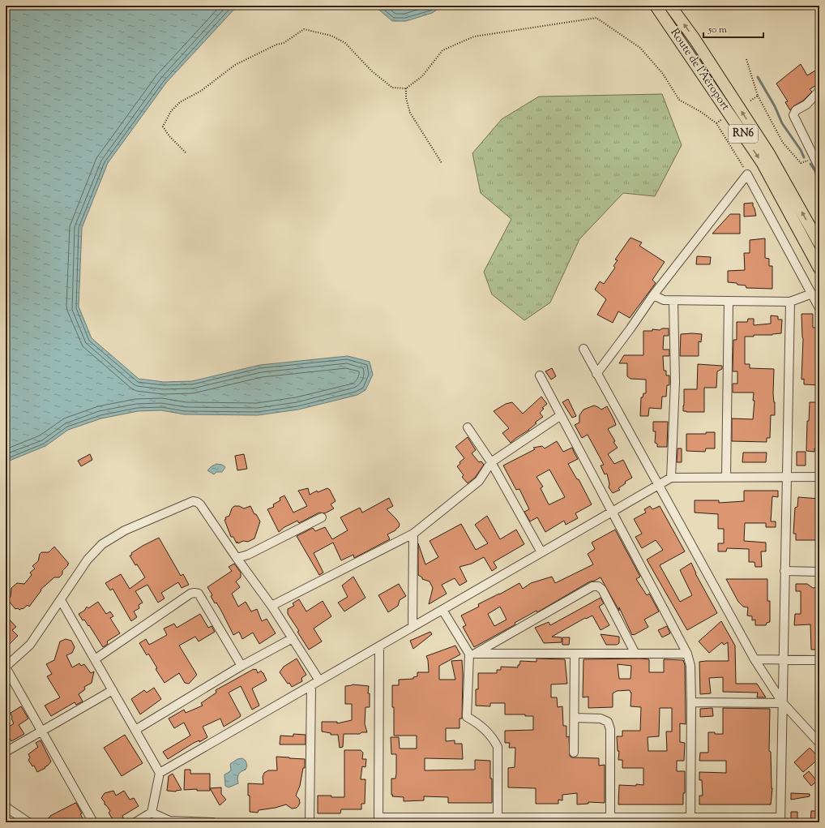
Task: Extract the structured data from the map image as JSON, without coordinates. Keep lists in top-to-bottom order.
{
  "streets": {
    "highway": ["Route de l'Aéroport", "RN6"]
  },
  "scale_bar": "50 m"
}
